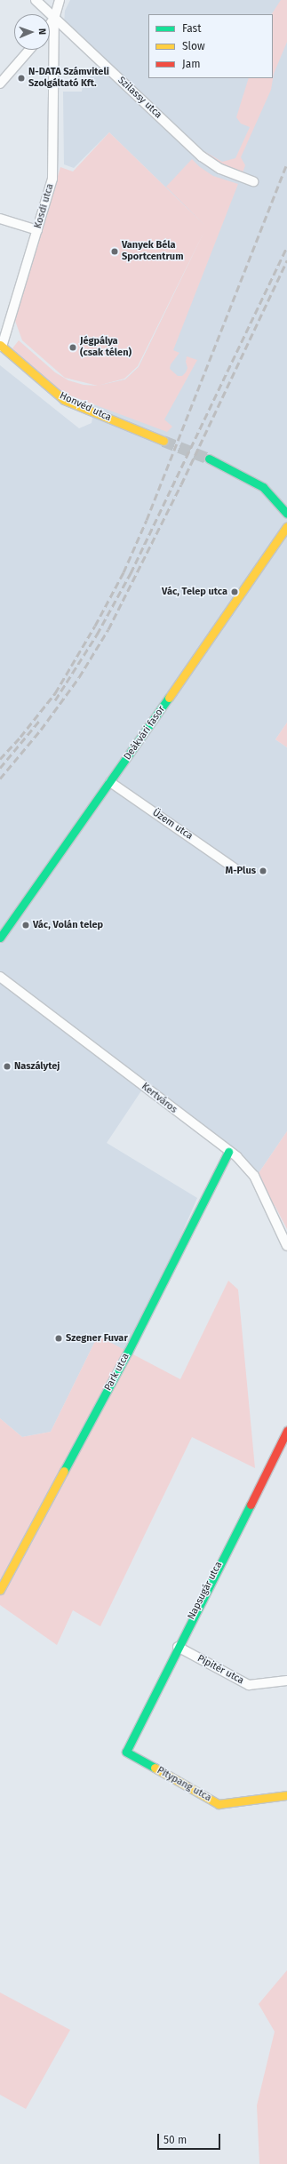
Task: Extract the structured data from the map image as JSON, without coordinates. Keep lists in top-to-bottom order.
{
  "streets": {
    "street": [
      "Szilassy utca",
      "Kosdi utca",
      "Honvéd utca",
      "Deákvári fasor",
      "Üzem utca",
      "Kertváros",
      "Park utca",
      "Napsugár utca",
      "Pipitér utca",
      "Pitypang utca"
    ]
  },
  "crossings": [
    ["Szilassy utca", "Kosdi utca"],
    ["Kosdi utca", "Honvéd utca"],
    ["Deákvári fasor", "Üzem utca"],
    ["Kertváros", "Park utca"],
    ["Napsugár utca", "Pipitér utca"],
    ["Napsugár utca", "Pitypang utca"]
  ],
  "places": [
    "N-DATA Számviteli Szolgáltató Kft.",
    "Vanyek Béla Sportcentrum",
    "Jégpálya (csak télen)",
    "Vác, Telep utca",
    "M-Plus",
    "Vác, Volán telep",
    "Naszálytej",
    "Szegner Fuvar"
  ],
  "legend": ["Fast", "Slow", "Jam"],
  "scale_bar": "50 m",
  "north": "right"
}
